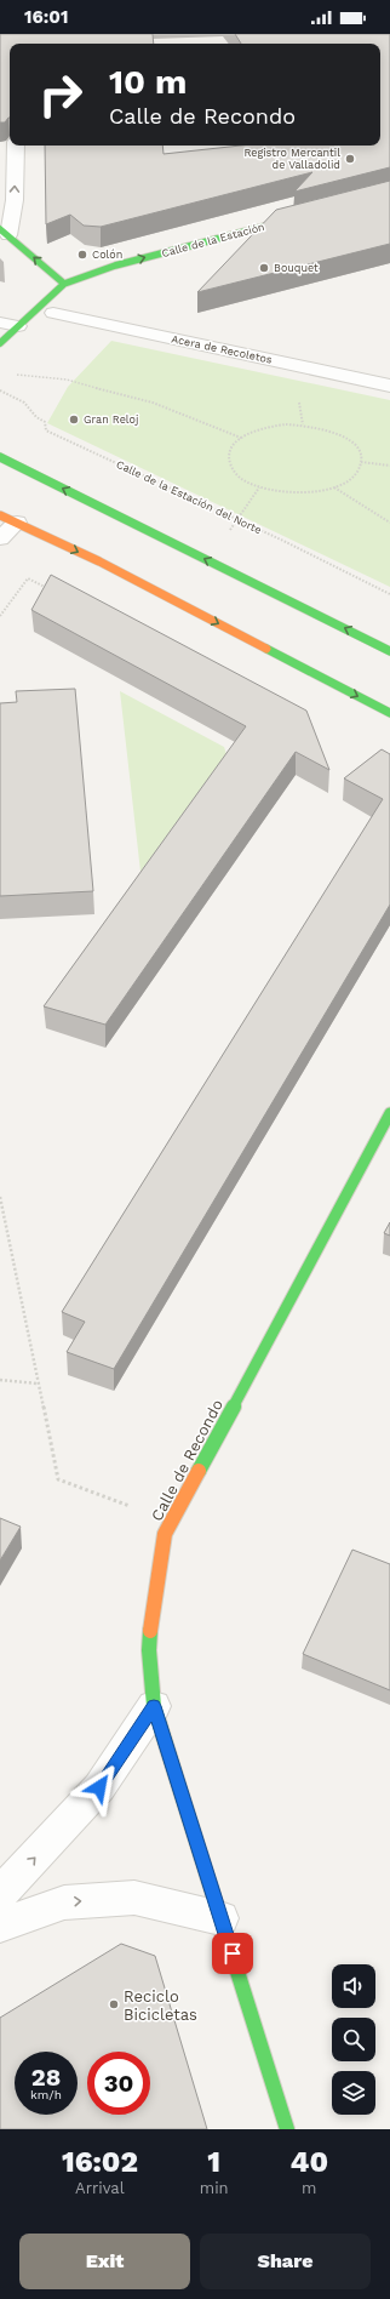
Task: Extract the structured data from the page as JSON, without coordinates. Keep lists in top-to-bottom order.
{
  "streets": {
    "street": ["Calle de la Estación", "Acera de Recoletos", "Calle de Recondo"],
    "path": ["Calle de la Estación del Norte"]
  },
  "one_way": ["Calle de la Estación"],
  "places": [
    "Registro Mercantil de Valladolid",
    "Colón",
    "Bouquet",
    "Gran Reloj",
    "Reciclo Bicicletas"
  ],
  "page": {
    "status": "16:01",
    "turn": ["10 m", "Calle de Recondo"],
    "speed": "28 km/h",
    "limit": "30",
    "eta": [
      "16:02",
      "Arrival",
      "1",
      "min",
      "40",
      "m"
    ],
    "buttons": ["Exit", "Share"]
  }
}
